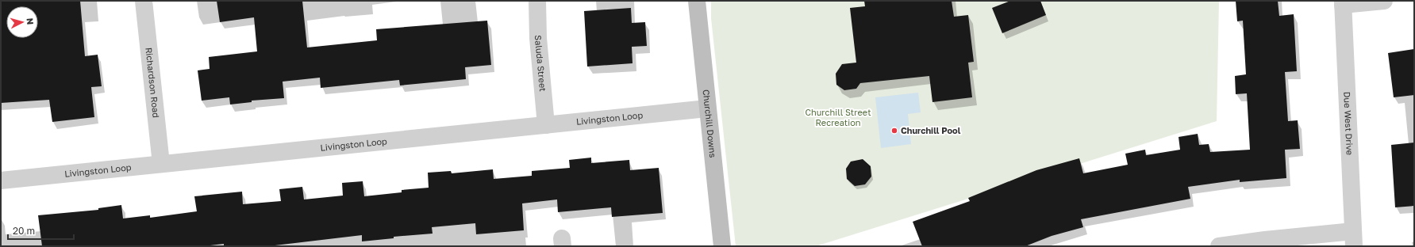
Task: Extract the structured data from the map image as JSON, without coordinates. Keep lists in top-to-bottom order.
{
  "streets": {
    "street": [
      "Saluda Street",
      "Richardson Road",
      "Livingston Loop",
      "Churchill Downs",
      "Due West Drive"
    ]
  },
  "crossings": [
    ["Saluda Street", "Livingston Loop"],
    ["Richardson Road", "Livingston Loop"],
    ["Livingston Loop", "Churchill Downs"]
  ],
  "parks": ["Churchill Street Recreation"],
  "places": ["Churchill Pool"],
  "scale_bar": "20 m",
  "north": "right"
}
